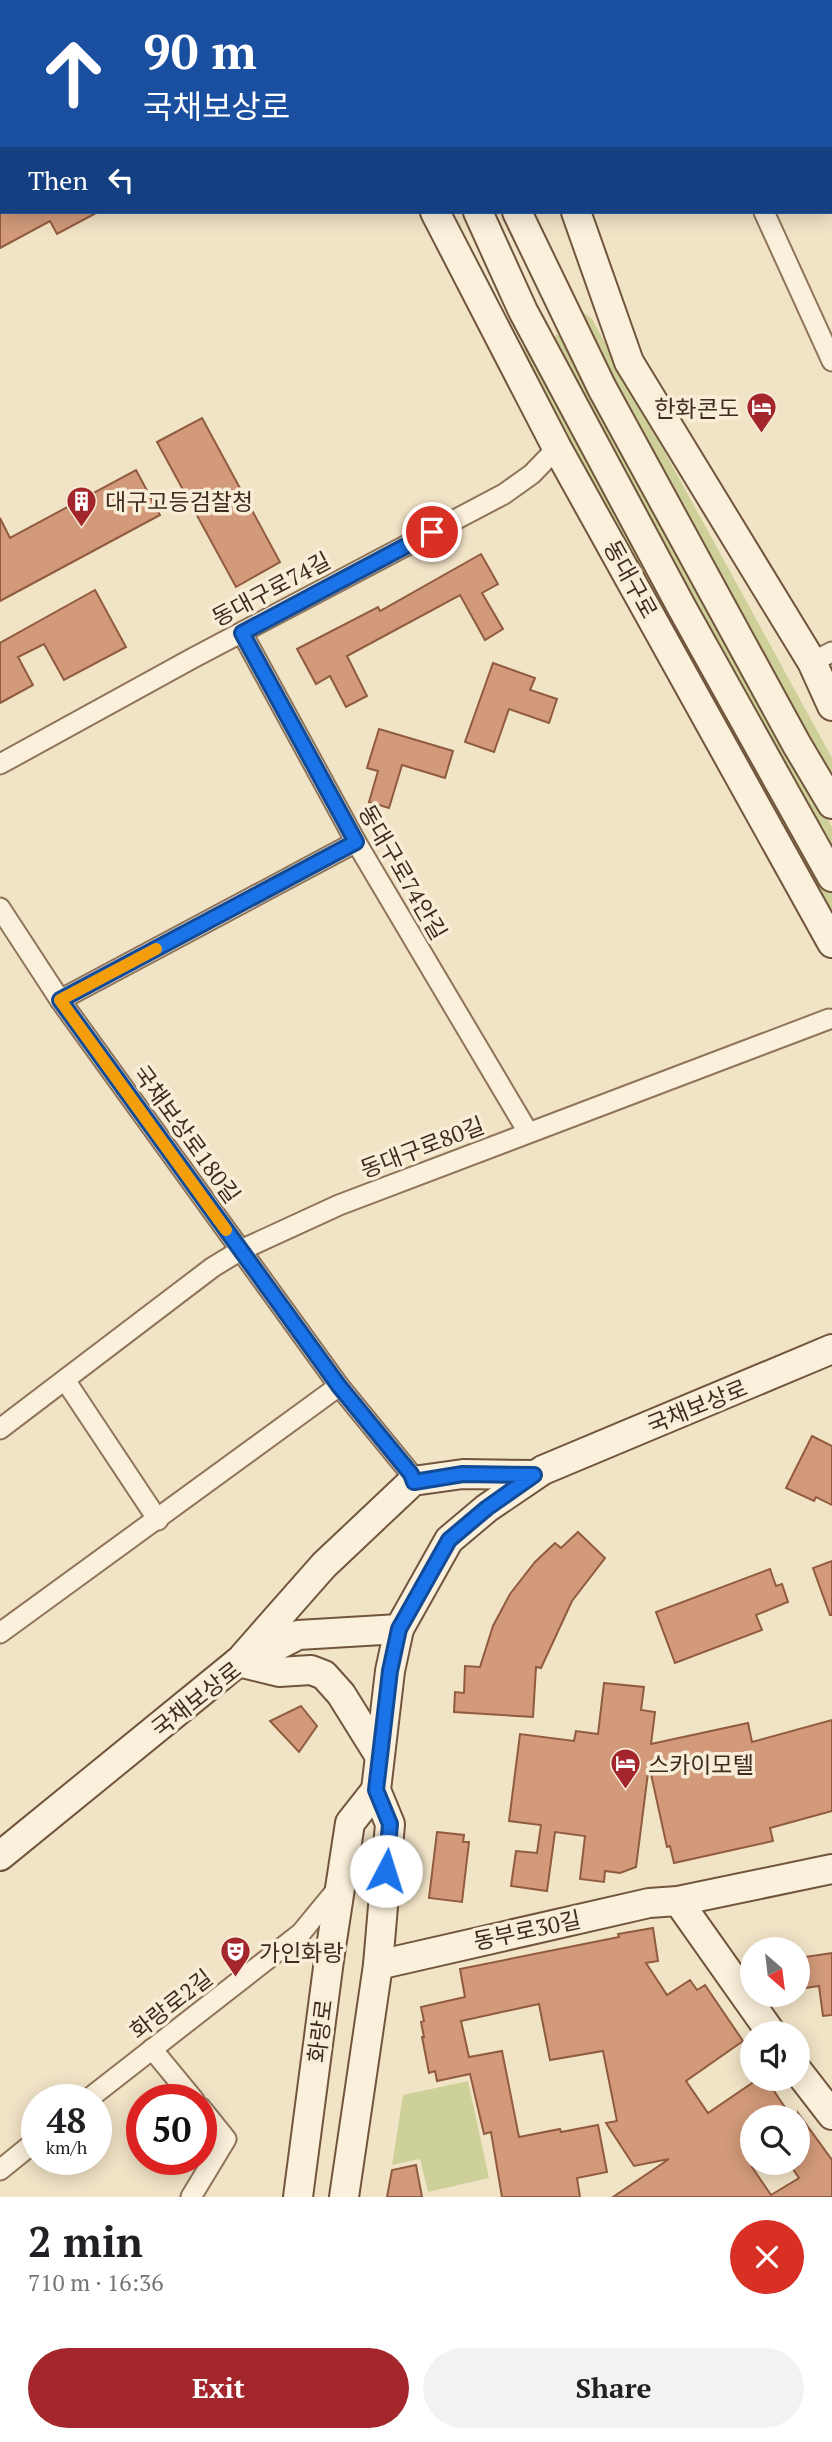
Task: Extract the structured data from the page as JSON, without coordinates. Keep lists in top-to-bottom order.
{
  "streets": {
    "main road": [
      "동대구로",
      "국채보상로",
      "동부로30길",
      "화랑로"
    ],
    "street": [
      "동대구로74길",
      "동대구로74안길",
      "국채보상로180길",
      "동대구로80길",
      "화랑로2길"
    ]
  },
  "crossings": [
    ["동대구로", "동대구로74길"],
    ["동대구로74길", "동대구로74안길"],
    ["동대구로74안길", "동대구로80길"],
    ["국채보상로180길", "동대구로80길"],
    ["국채보상로", "화랑로"],
    ["동부로30길", "화랑로"],
    ["화랑로2길", "화랑로"]
  ],
  "places": {
    "hotel": ["한화콘도", "스카이모텔"],
    "building": ["대구고등검찰청"],
    "theatre": ["가인화랑"]
  },
  "north": "bottom right",
  "page": {
    "turn": ["90 m", "국채보상로"],
    "then": "Then",
    "speed": "48 km/h",
    "limit": "50",
    "heading": ["2 min", "710 m · 16:36"],
    "buttons": ["Exit", "Share"]
  }
}
